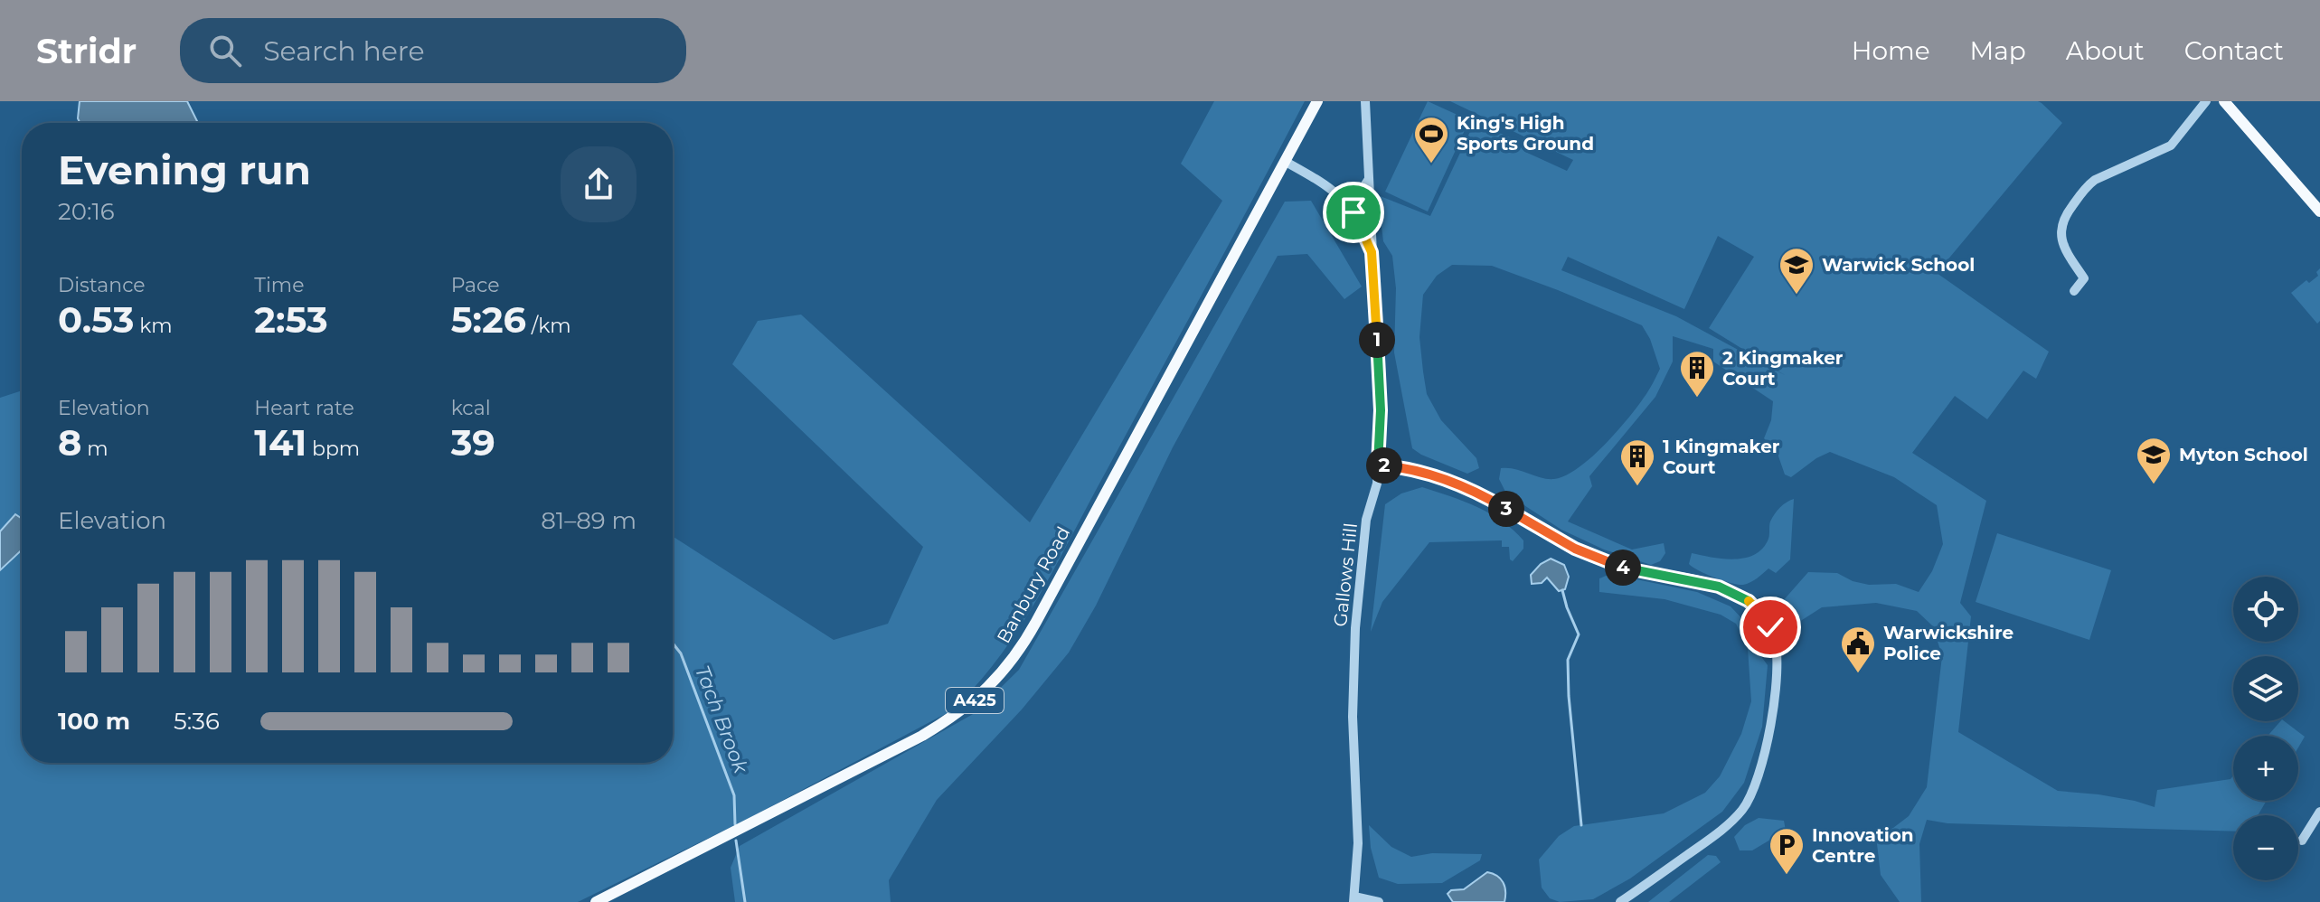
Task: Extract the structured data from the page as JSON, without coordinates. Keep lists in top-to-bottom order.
{
  "streets": {
    "main road": ["Banbury Road", "A425"],
    "street": ["Gallows Hill"]
  },
  "crossings": [
    ["Gallows Hill", "Banbury Road"]
  ],
  "water": ["Tach Brook"],
  "places": {
    "sports": ["King's High Sports Ground"],
    "school or university": ["Warwick School", "Myton School"],
    "building": ["2 Kingmaker Court", "1 Kingmaker Court"],
    "public building": ["Warwickshire Police"],
    "parking": ["Innovation Centre"]
  },
  "page": {
    "header": "Stridr",
    "search": "Search here",
    "nav": [
      "Home",
      "Map",
      "About",
      "Contact"
    ],
    "heading": ["Evening run", "20:16"],
    "stats": [
      ["Distance", "0.53 km"],
      ["Time", "2:53"],
      ["Pace", "5:26 /km"],
      ["Elevation", "8 m"],
      ["Heart rate", "141 bpm"],
      ["kcal", "39"]
    ],
    "pins": [
      "1",
      "2",
      "3",
      "4"
    ],
    "chart": ["Elevation", "81–89 m"],
    "map_buttons": ["+", "−"],
    "list": [
      {
        "name": "100 m",
        "note": "5:36"
      }
    ]
  }
}
